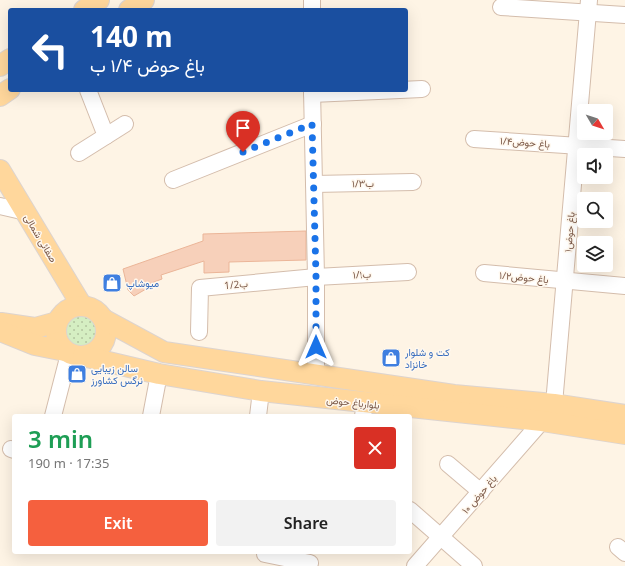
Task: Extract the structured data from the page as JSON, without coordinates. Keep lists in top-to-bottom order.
{
  "streets": {
    "main road": ["صفائی شمالی", "بلوارباغ حوض"],
    "street": [
      "باغ حوض۱/۴",
      "ب۱/۳",
      "باغ حوض۱",
      "ب۱/۱",
      "باغ حوض۱/۲",
      "1/2ب",
      "۱۰ باغ حوض"
    ]
  },
  "crossings": [
    ["باغ حوض۱/۴", "باغ حوض۱"],
    ["باغ حوض۱", "باغ حوض۱/۲"],
    ["باغ حوض۱", "بلوارباغ حوض"],
    ["صفائی شمالی", "بلوارباغ حوض"],
    ["ب۱/۱", "1/2ب"],
    ["بلوارباغ حوض", "۱۰ باغ حوض"]
  ],
  "places": {
    "shop": ["میوشاپ", "کت و شلوار خانزاد", "سالن زیبایی نرگس کشاورز"]
  },
  "north": "bottom right",
  "page": {
    "turn": ["140 m", "باغ حوض ۱/۴ ب"],
    "heading": ["3 min", "190 m · 17:35"],
    "buttons": ["Exit", "Share"]
  }
}
